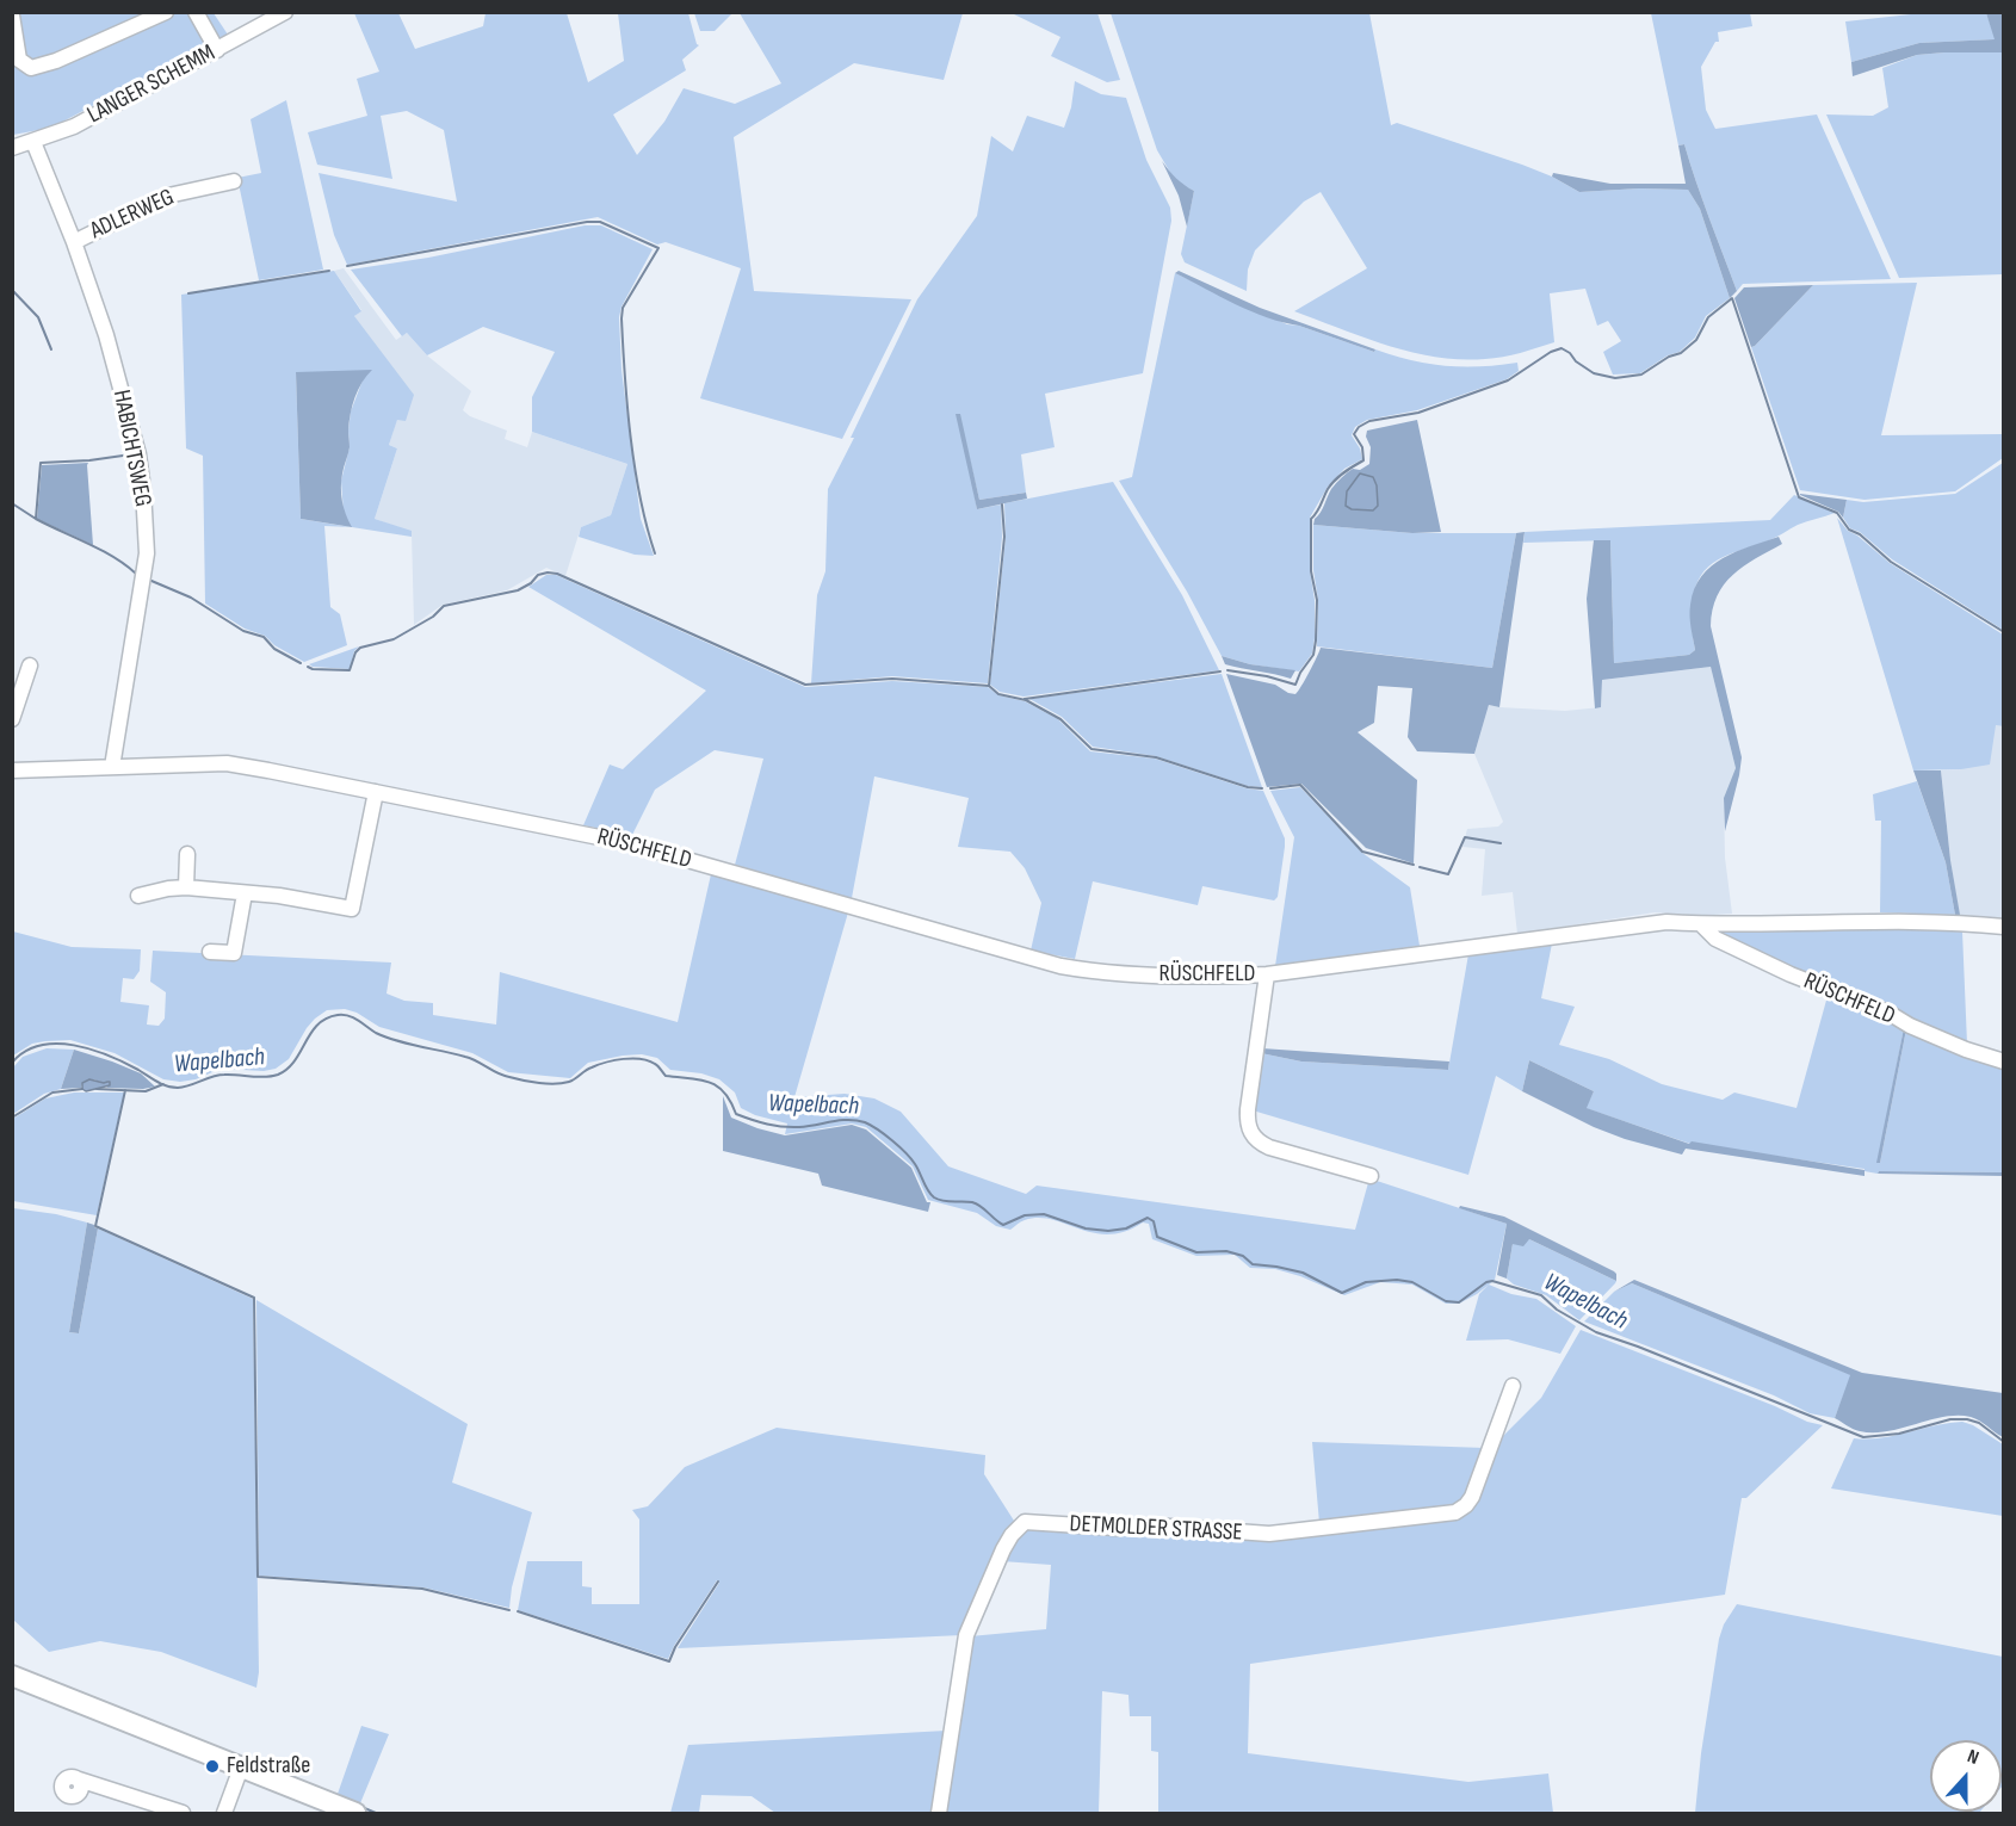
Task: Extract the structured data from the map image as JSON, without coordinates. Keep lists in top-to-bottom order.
{
  "streets": {
    "street": [
      "LANGER SCHEMM",
      "ADLERWEG",
      "HABICHTSWEG",
      "RÜSCHFELD",
      "DETMOLDER STRASSE"
    ]
  },
  "crossings": [
    ["LANGER SCHEMM", "HABICHTSWEG"],
    ["ADLERWEG", "HABICHTSWEG"],
    ["HABICHTSWEG", "RÜSCHFELD"]
  ],
  "water": ["Wapelbach"],
  "places": ["Feldstraße"],
  "north": "top"
}
